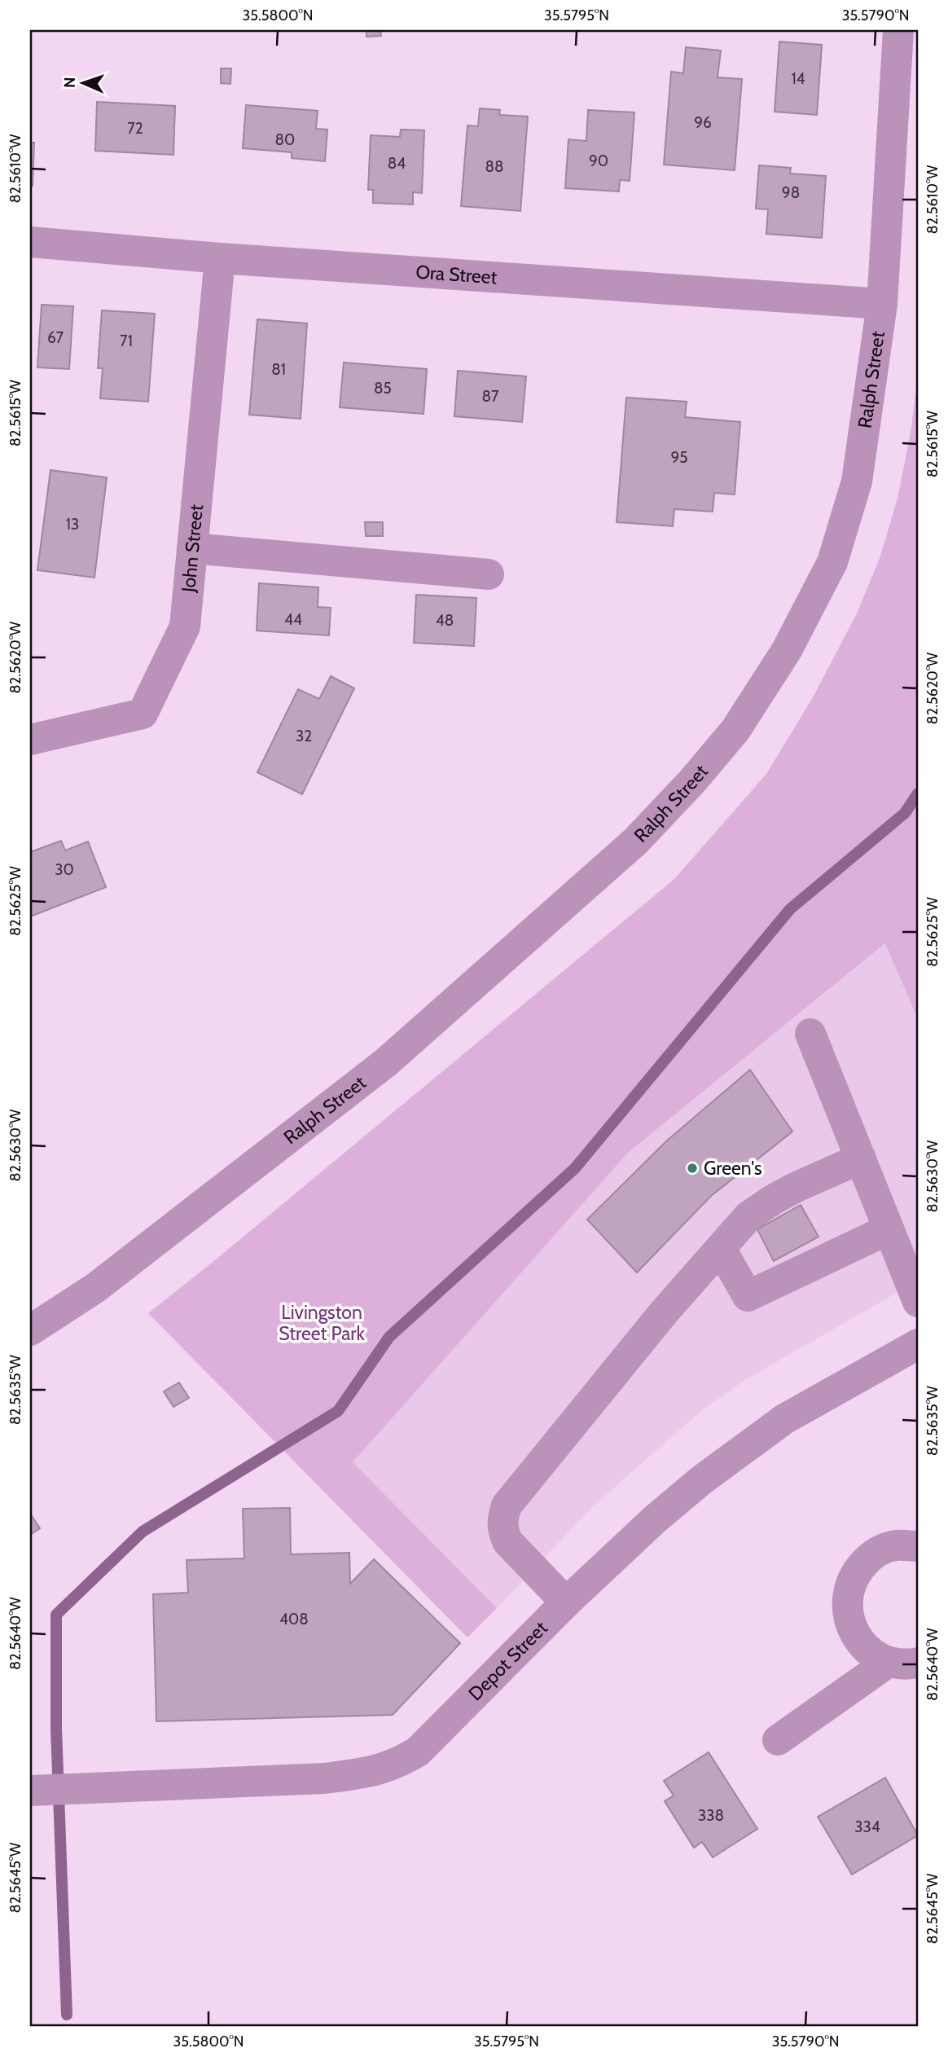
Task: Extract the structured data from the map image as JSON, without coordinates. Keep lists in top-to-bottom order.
{
  "streets": {
    "street": [
      "Ora Street",
      "Ralph Street",
      "John Street",
      "Depot Street"
    ]
  },
  "crossings": [
    ["Ora Street", "Ralph Street"],
    ["Ora Street", "John Street"]
  ],
  "parks": ["Livingston Street Park"],
  "places": ["Green's"],
  "house_numbers": [
    "14",
    "96",
    "72",
    "80",
    "90",
    "84",
    "88",
    "98",
    "67",
    "71",
    "81",
    "85",
    "87",
    "95",
    "13",
    "44",
    "48",
    "32",
    "30",
    "408",
    "338",
    "334"
  ],
  "north": "left",
  "coordinates": [
    "35.5800°N",
    "35.5795°N",
    "35.5790°N",
    "82.5610°W",
    "82.5615°W",
    "82.5620°W",
    "82.5625°W",
    "82.5630°W",
    "82.5635°W",
    "82.5640°W",
    "82.5645°W"
  ]
}
